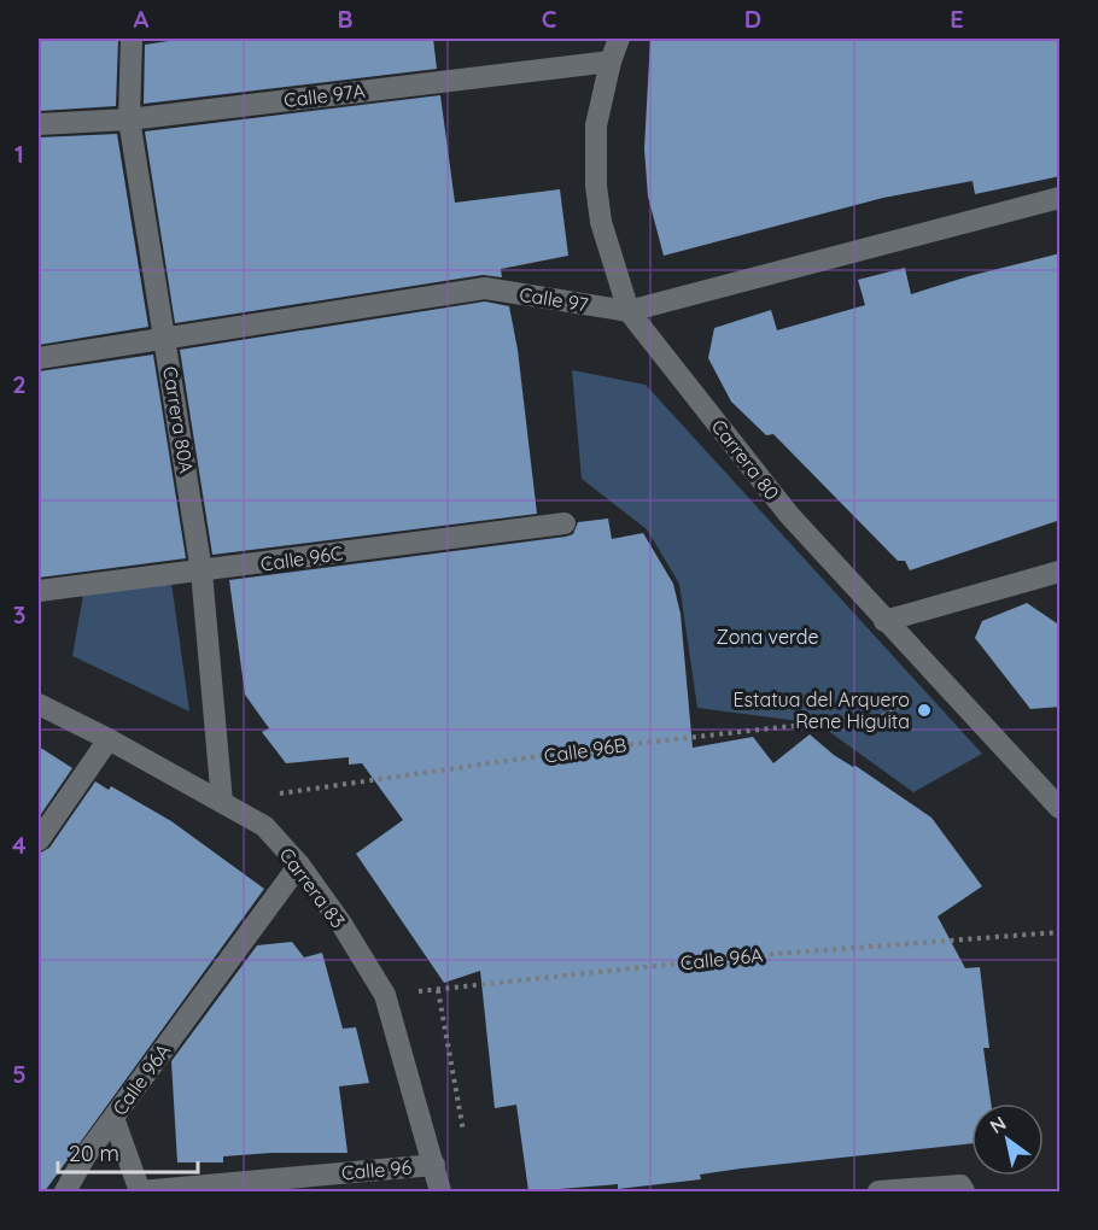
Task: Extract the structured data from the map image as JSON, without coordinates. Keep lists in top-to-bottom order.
{
  "streets": {
    "street": [
      "Calle 97A",
      "Calle 97",
      "Carrera 80A",
      "Carrera 80",
      "Calle 96C",
      "Carrera 83",
      "Calle 96A",
      "Calle 96"
    ],
    "path": ["Calle 96B"]
  },
  "crossings": [
    ["Calle 97A", "Carrera 80A"],
    ["Calle 97A", "Carrera 80"],
    ["Calle 97", "Carrera 80A"],
    ["Calle 97", "Carrera 80"],
    ["Carrera 80A", "Calle 96C"],
    ["Carrera 80A", "Carrera 83"],
    ["Carrera 80", "Calle 96B"],
    ["Carrera 83", "Calle 96A"],
    ["Carrera 83", "Calle 96"],
    ["Calle 96A", "Calle 96"]
  ],
  "parks": ["Zona verde"],
  "places": ["Estatua del Arquero Rene Higuita"],
  "scale_bar": "20 m",
  "north": "top left",
  "grid": {
    "columns": [
      "A",
      "B",
      "C",
      "D",
      "E"
    ],
    "rows": [
      "1",
      "2",
      "3",
      "4",
      "5"
    ]
  }
}
